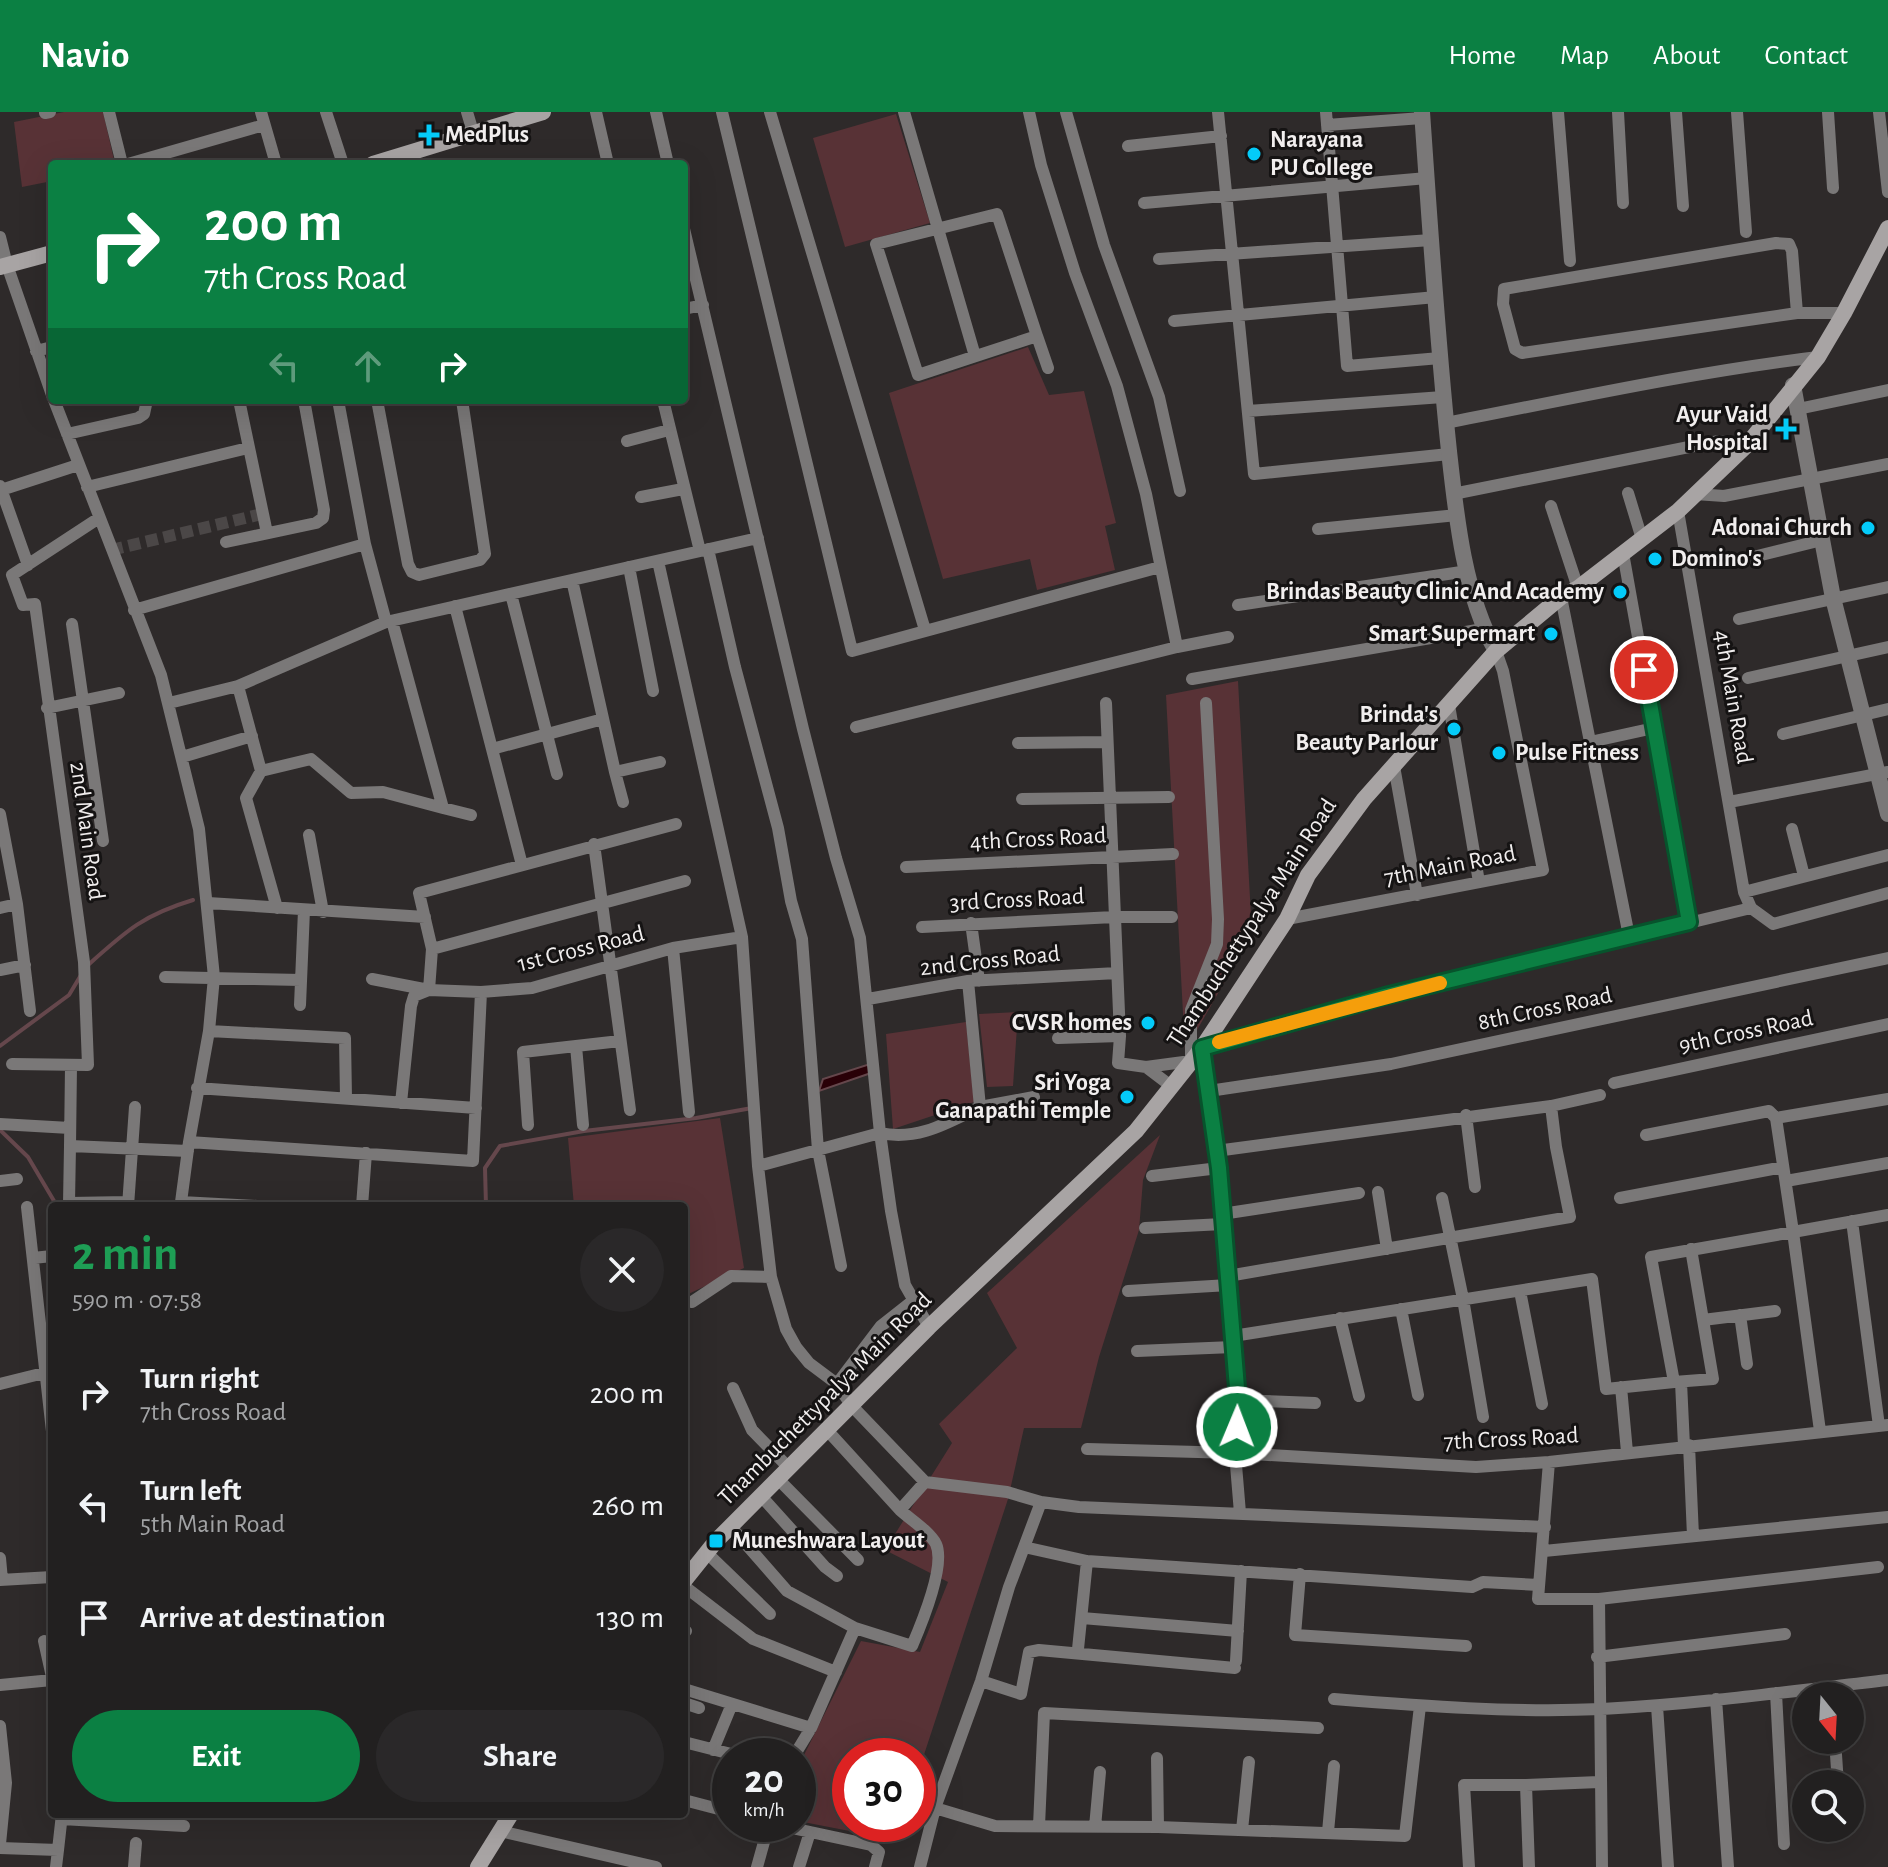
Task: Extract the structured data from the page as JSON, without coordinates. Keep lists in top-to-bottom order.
{
  "streets": {
    "main road": ["Thambuchettypalya Main Road"],
    "street": [
      "4th Main Road",
      "2nd Main Road",
      "4th Cross Road",
      "7th Main Road",
      "3rd Cross Road",
      "1st Cross Road",
      "2nd Cross Road",
      "8th Cross Road",
      "9th Cross Road",
      "7th Cross Road"
    ]
  },
  "crossings": [
    ["4th Main Road", "Thambuchettypalya Main Road"],
    ["7th Main Road", "Thambuchettypalya Main Road"]
  ],
  "places": {
    "health": ["MedPlus", "Ayur Vaid Hospital"],
    "other": [
      "Narayana PU College",
      "Adonai Church",
      "Domino's",
      "Brindas Beauty Clinic And Academy",
      "Smart Supermart",
      "Brinda's Beauty Parlour",
      "Pulse Fitness",
      "CVSR homes",
      "Sri Yoga Ganapathi Temple"
    ],
    "transit": ["Muneshwara Layout"]
  },
  "north": "bottom",
  "page": {
    "header": "Navio",
    "nav": [
      "Home",
      "Map",
      "About",
      "Contact"
    ],
    "turn": ["200 m", "7th Cross Road"],
    "heading": ["2 min", "590 m · 07:58"],
    "list": [
      {
        "name": "Turn right",
        "note": "7th Cross Road",
        "value": "200 m"
      },
      {
        "name": "Turn left",
        "note": "5th Main Road",
        "value": "260 m"
      },
      {
        "name": "Arrive at destination",
        "value": "130 m"
      }
    ],
    "buttons": ["Exit", "Share"],
    "speed": "20 km/h",
    "limit": "30"
  }
}
